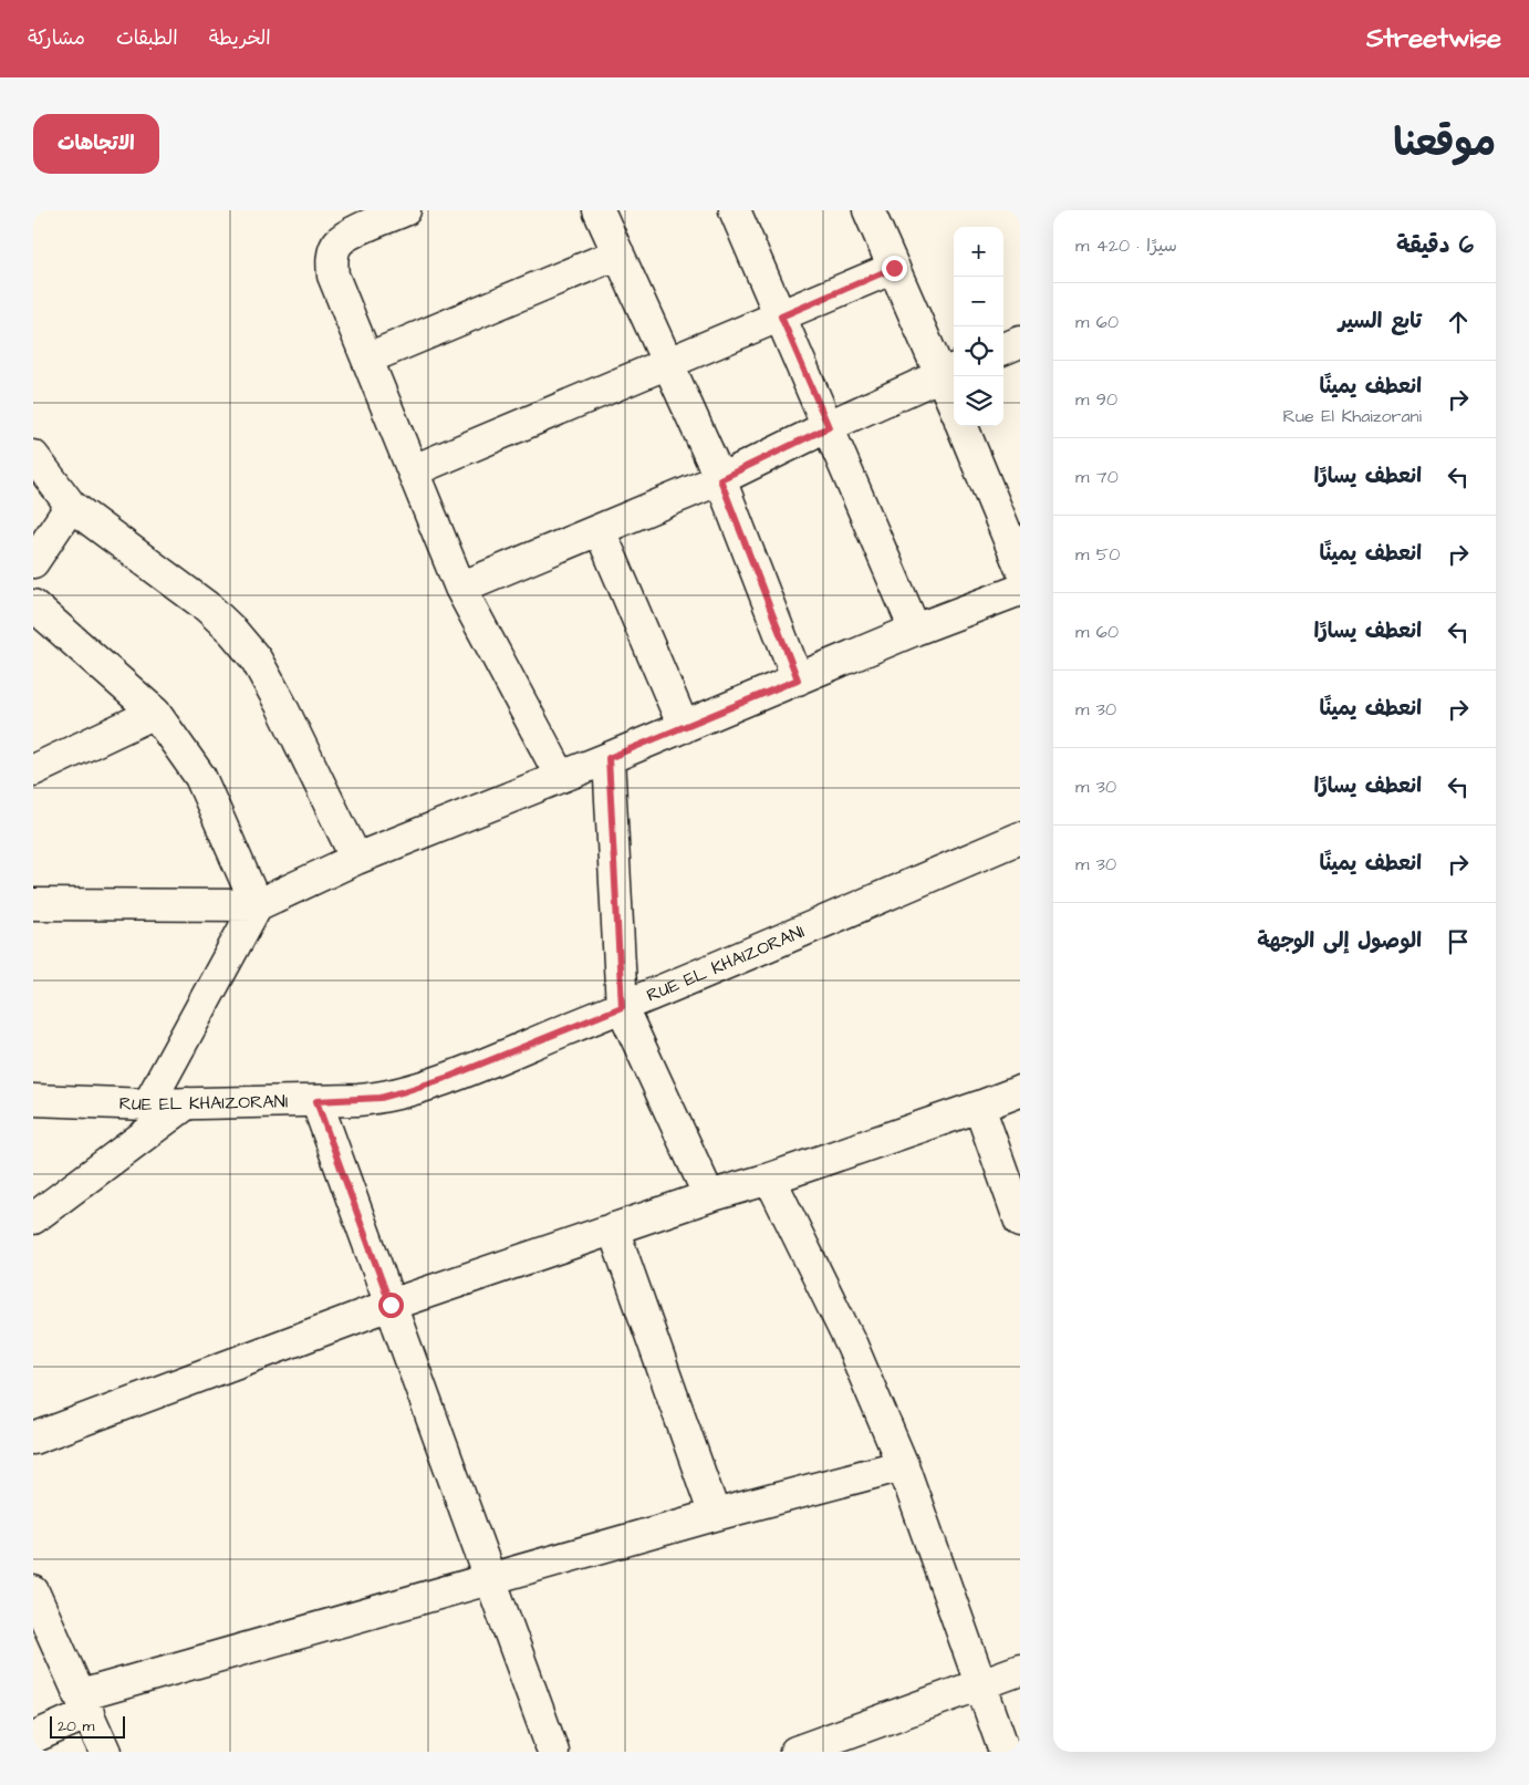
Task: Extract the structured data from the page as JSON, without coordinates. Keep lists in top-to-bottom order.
{
  "streets": {
    "street": ["RUE EL KHAIZORANI"]
  },
  "scale_bar": "20 m",
  "page": {
    "header": "Streetwise",
    "nav": ["الخريطة", "الطبقات", "مشاركة"],
    "title": "موقعنا",
    "buttons": "الاتجاهات",
    "heading": ["6 دقيقة", "سيرًا · 420 m"],
    "map_buttons": ["+", "−"],
    "list": [
      ["تابع السير", "60 m"],
      ["انعطف يمينًا", "Rue El Khaizorani", "90 m"],
      ["انعطف يسارًا", "70 m"],
      ["انعطف يمينًا", "50 m"],
      ["انعطف يسارًا", "60 m"],
      ["انعطف يمينًا", "30 m"],
      ["انعطف يسارًا", "30 m"],
      ["انعطف يمينًا", "30 m"],
      "الوصول إلى الوجهة"
    ],
    "scale": "20 m"
  }
}
